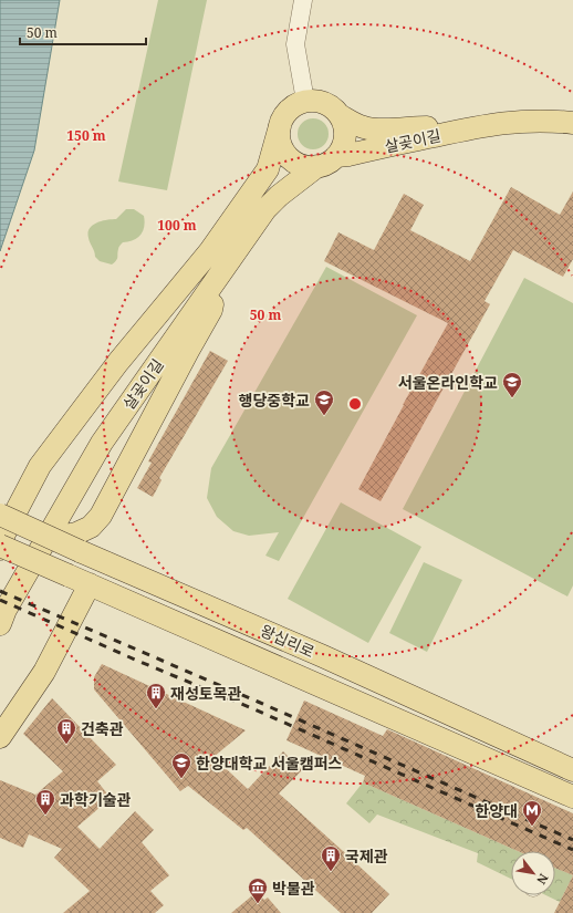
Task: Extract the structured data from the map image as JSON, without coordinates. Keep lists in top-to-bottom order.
{
  "streets": {
    "main road": ["살곶이길", "왕십리로"]
  },
  "crossings": [
    ["살곶이길", "왕십리로"]
  ],
  "places": {
    "school or university": ["서울온라인학교", "행당중학교", "한양대학교 서울캠퍼스"],
    "building": [
      "재성토목관",
      "건축관",
      "과학기술관",
      "국제관"
    ],
    "metro station": ["한양대"],
    "museum": ["박물관"]
  },
  "scale_bar": "50 m",
  "north": "bottom right",
  "rings": ["150 m", "100 m", "50 m"]
}
